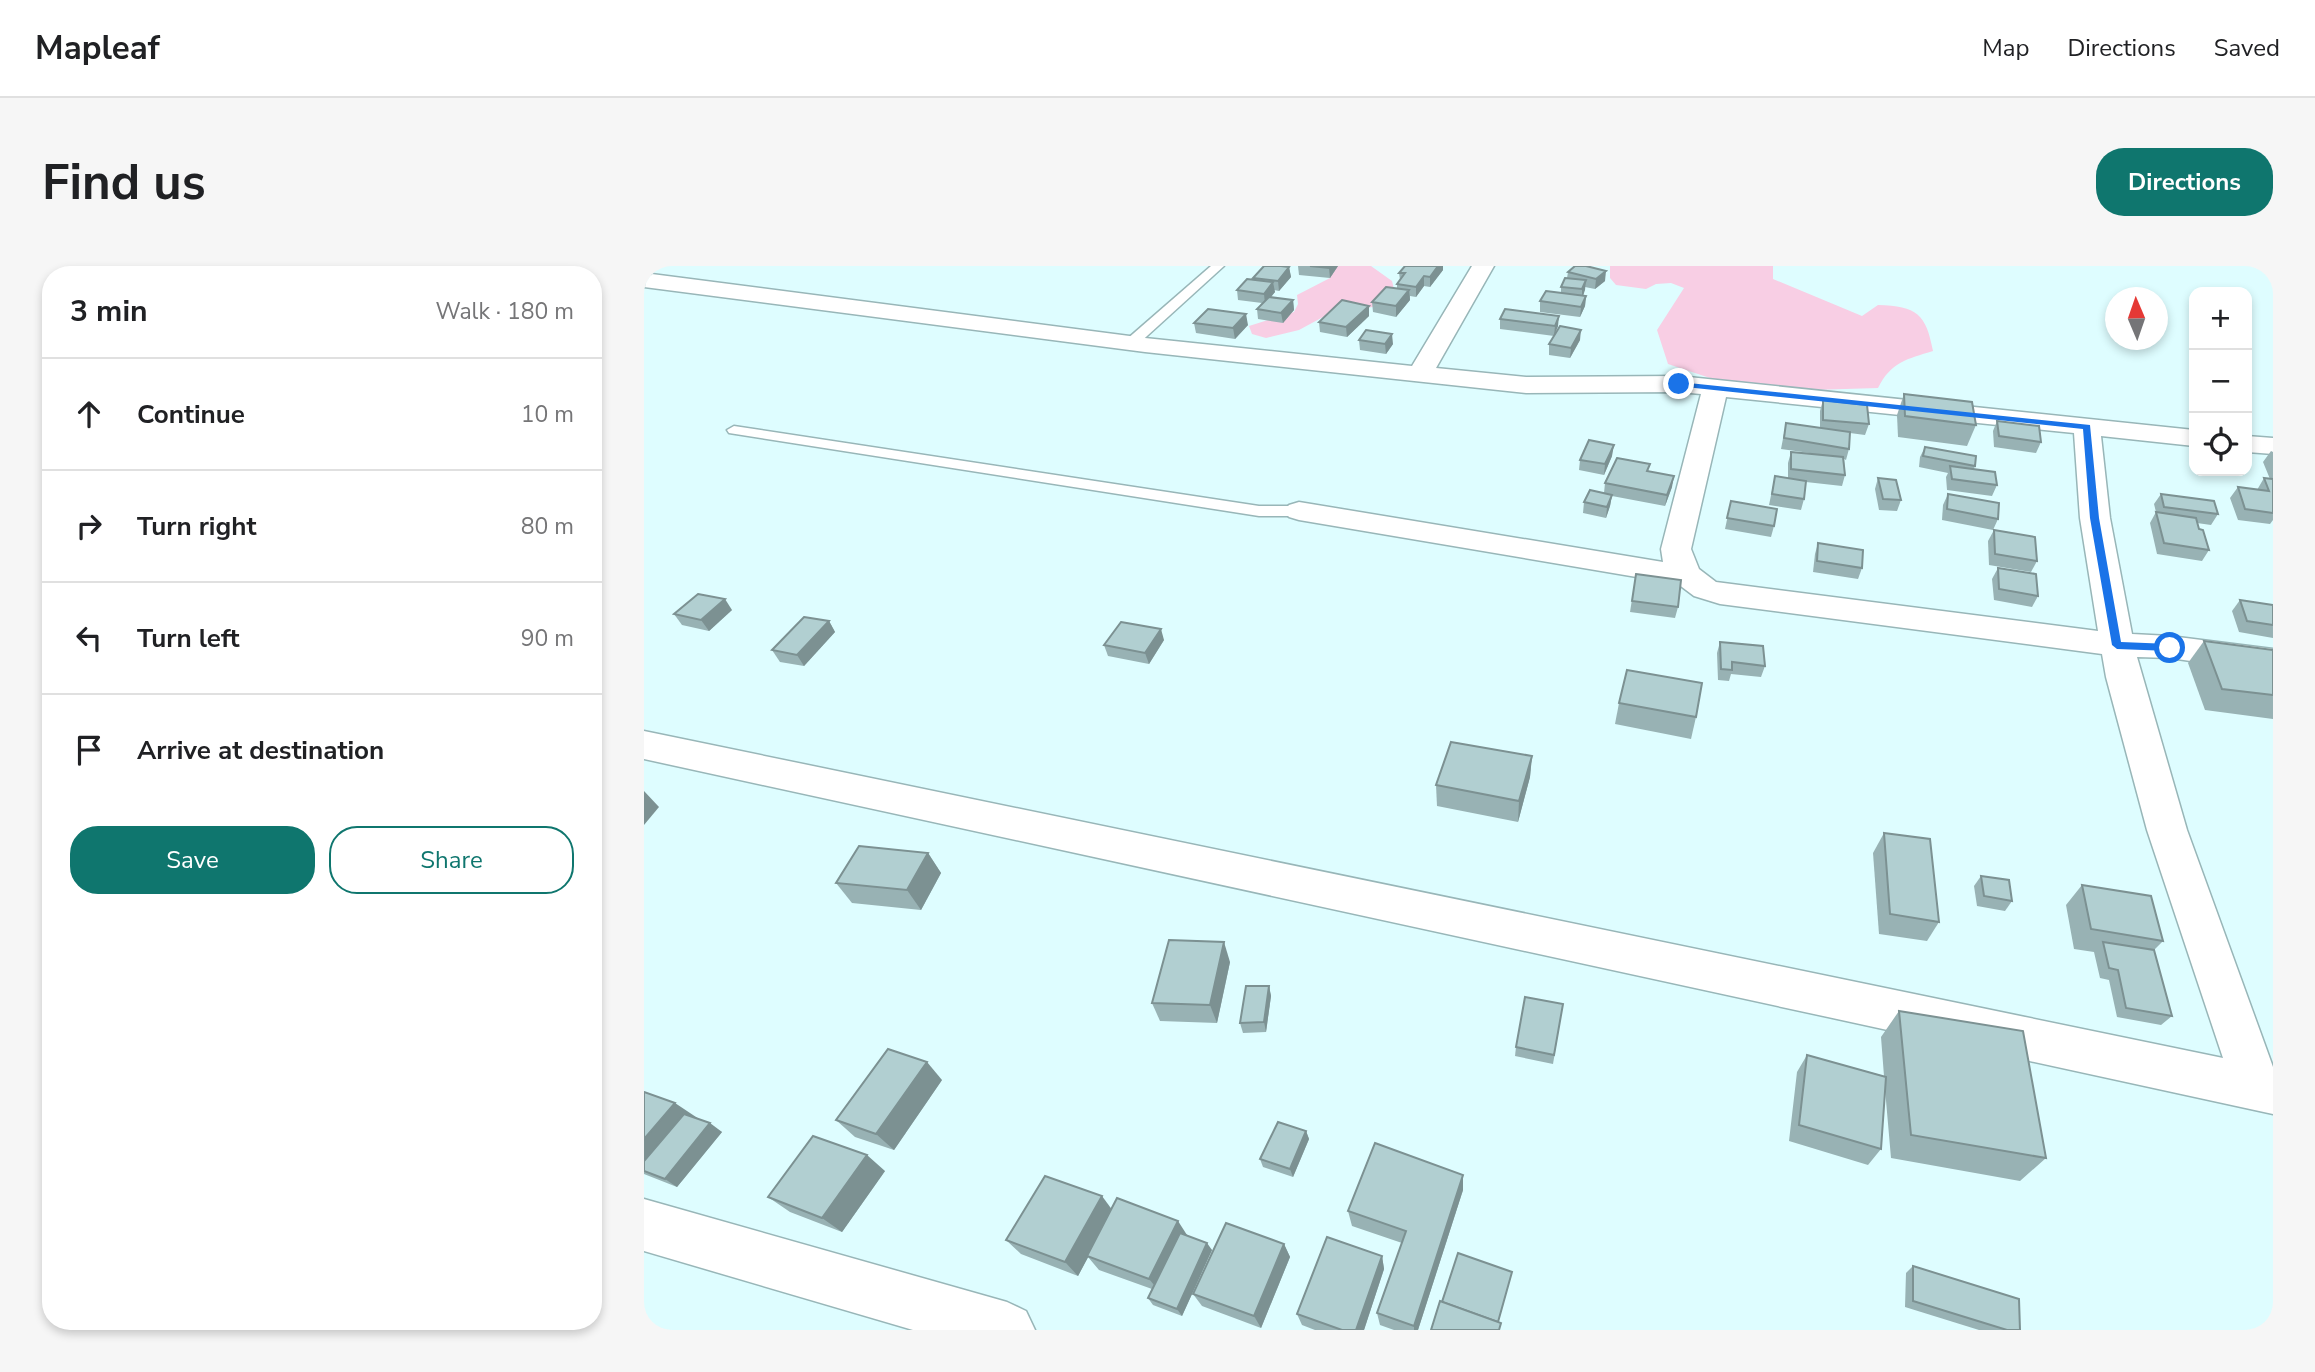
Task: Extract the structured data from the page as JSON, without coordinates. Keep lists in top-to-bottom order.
{
  "north": "top",
  "page": {
    "header": "Mapleaf",
    "nav": ["Map", "Directions", "Saved"],
    "buttons": [
      "Directions",
      ["Save", "Share"]
    ],
    "title": "Find us",
    "heading": ["3 min", "Walk · 180 m"],
    "map_buttons": ["+", "−"],
    "list": [
      ["Continue", "10 m"],
      ["Turn right", "80 m"],
      ["Turn left", "90 m"],
      "Arrive at destination"
    ]
  }
}
